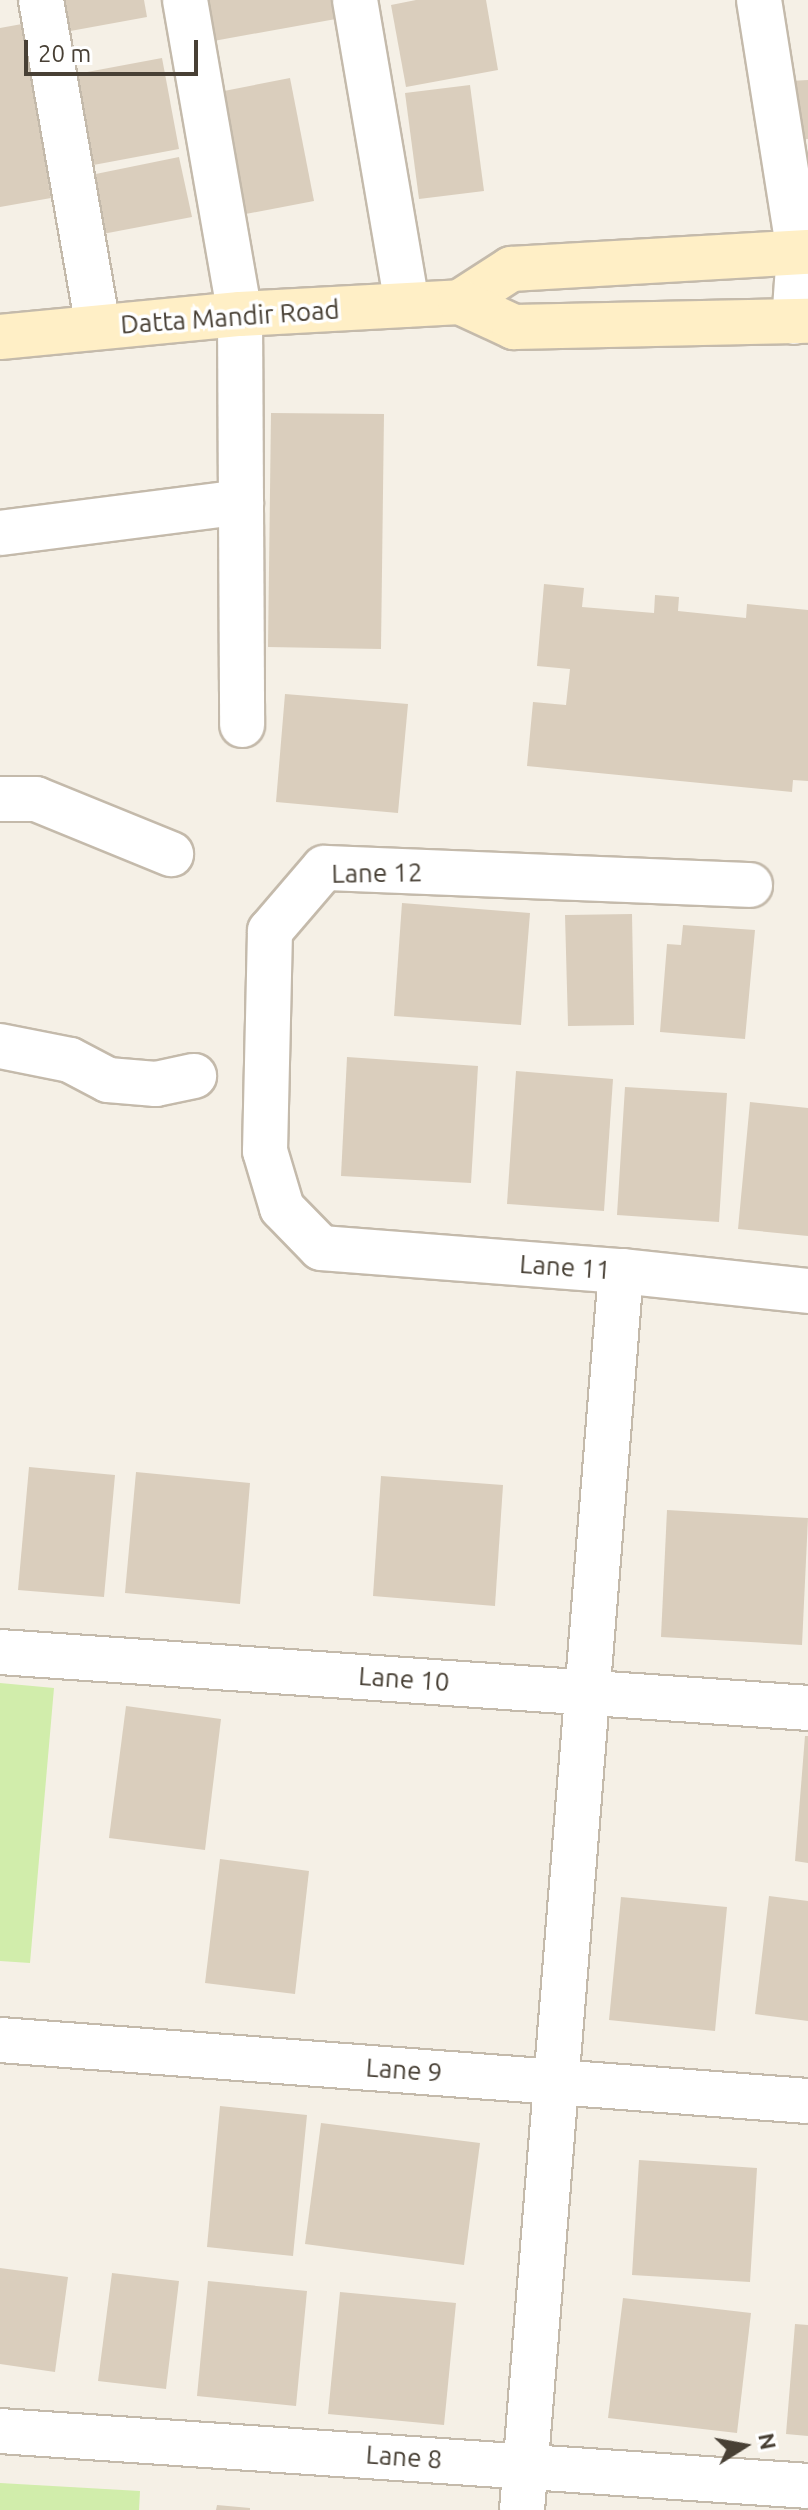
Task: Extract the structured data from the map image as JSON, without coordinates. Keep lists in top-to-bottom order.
{
  "streets": {
    "main road": ["Datta Mandir Road"],
    "street": [
      "Lane 12",
      "Lane 11",
      "Lane 10",
      "Lane 9",
      "Lane 8"
    ]
  },
  "crossings": [
    ["Lane 12", "Lane 11"]
  ],
  "scale_bar": "20 m",
  "north": "right"
}
